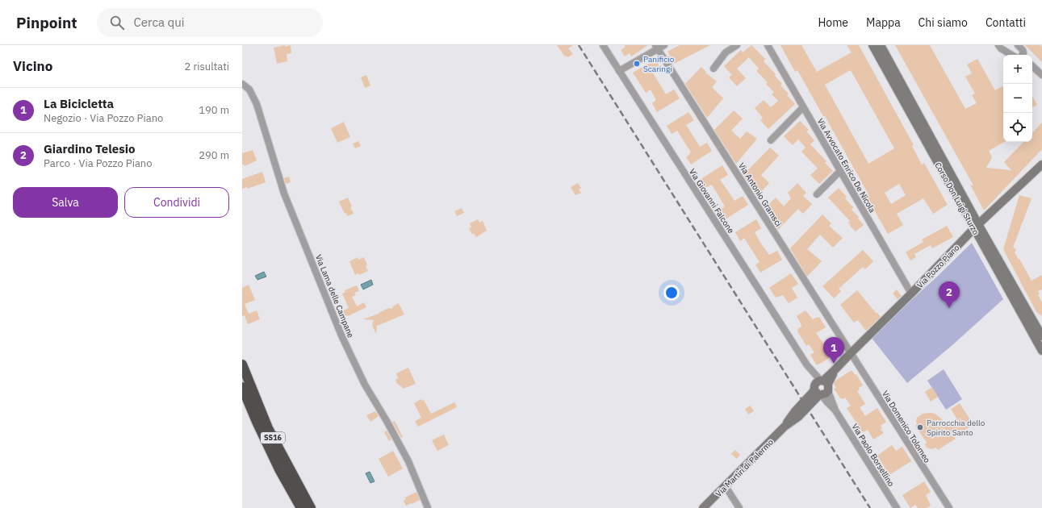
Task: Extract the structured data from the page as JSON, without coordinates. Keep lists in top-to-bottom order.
{
  "streets": {
    "highway": ["SS16"],
    "street": [
      "Via Avvocato Enrico De Nicola",
      "Via Antonio Gramsci",
      "Corso Don Luigi Sturzo",
      "Via Giovanni Falcone",
      "Via Pozzo Piano",
      "Via Lama delle Campane",
      "Via Domenico Tolomeo",
      "Via Paolo Borsellino",
      "Via Martiri di Palermo"
    ]
  },
  "crossings": [
    ["Via Avvocato Enrico De Nicola", "Via Pozzo Piano"],
    ["Via Antonio Gramsci", "Via Pozzo Piano"],
    ["Via Antonio Gramsci", "Via Domenico Tolomeo"],
    ["Corso Don Luigi Sturzo", "Via Pozzo Piano"],
    ["Via Giovanni Falcone", "Via Pozzo Piano"],
    ["Via Giovanni Falcone", "Via Paolo Borsellino"],
    ["Via Pozzo Piano", "Via Domenico Tolomeo"],
    ["Via Pozzo Piano", "Via Paolo Borsellino"],
    ["Via Pozzo Piano", "Via Martiri di Palermo"]
  ],
  "places": ["Panificio Scaringi", "Parrocchia dello Spirito Santo"],
  "page": {
    "header": "Pinpoint",
    "search": "Cerca qui",
    "nav": [
      "Home",
      "Mappa",
      "Chi siamo",
      "Contatti"
    ],
    "heading": ["Vicino", "2 risultati"],
    "map_buttons": ["+", "−"],
    "list": [
      {
        "mark": "1",
        "name": "La Bicicletta",
        "note": "Negozio · Via Pozzo Piano",
        "value": "190 m"
      },
      {
        "mark": "2",
        "name": "Giardino Telesio",
        "note": "Parco · Via Pozzo Piano",
        "value": "290 m"
      }
    ],
    "buttons": ["Salva", "Condividi"],
    "pins": ["2", "1"]
  }
}
